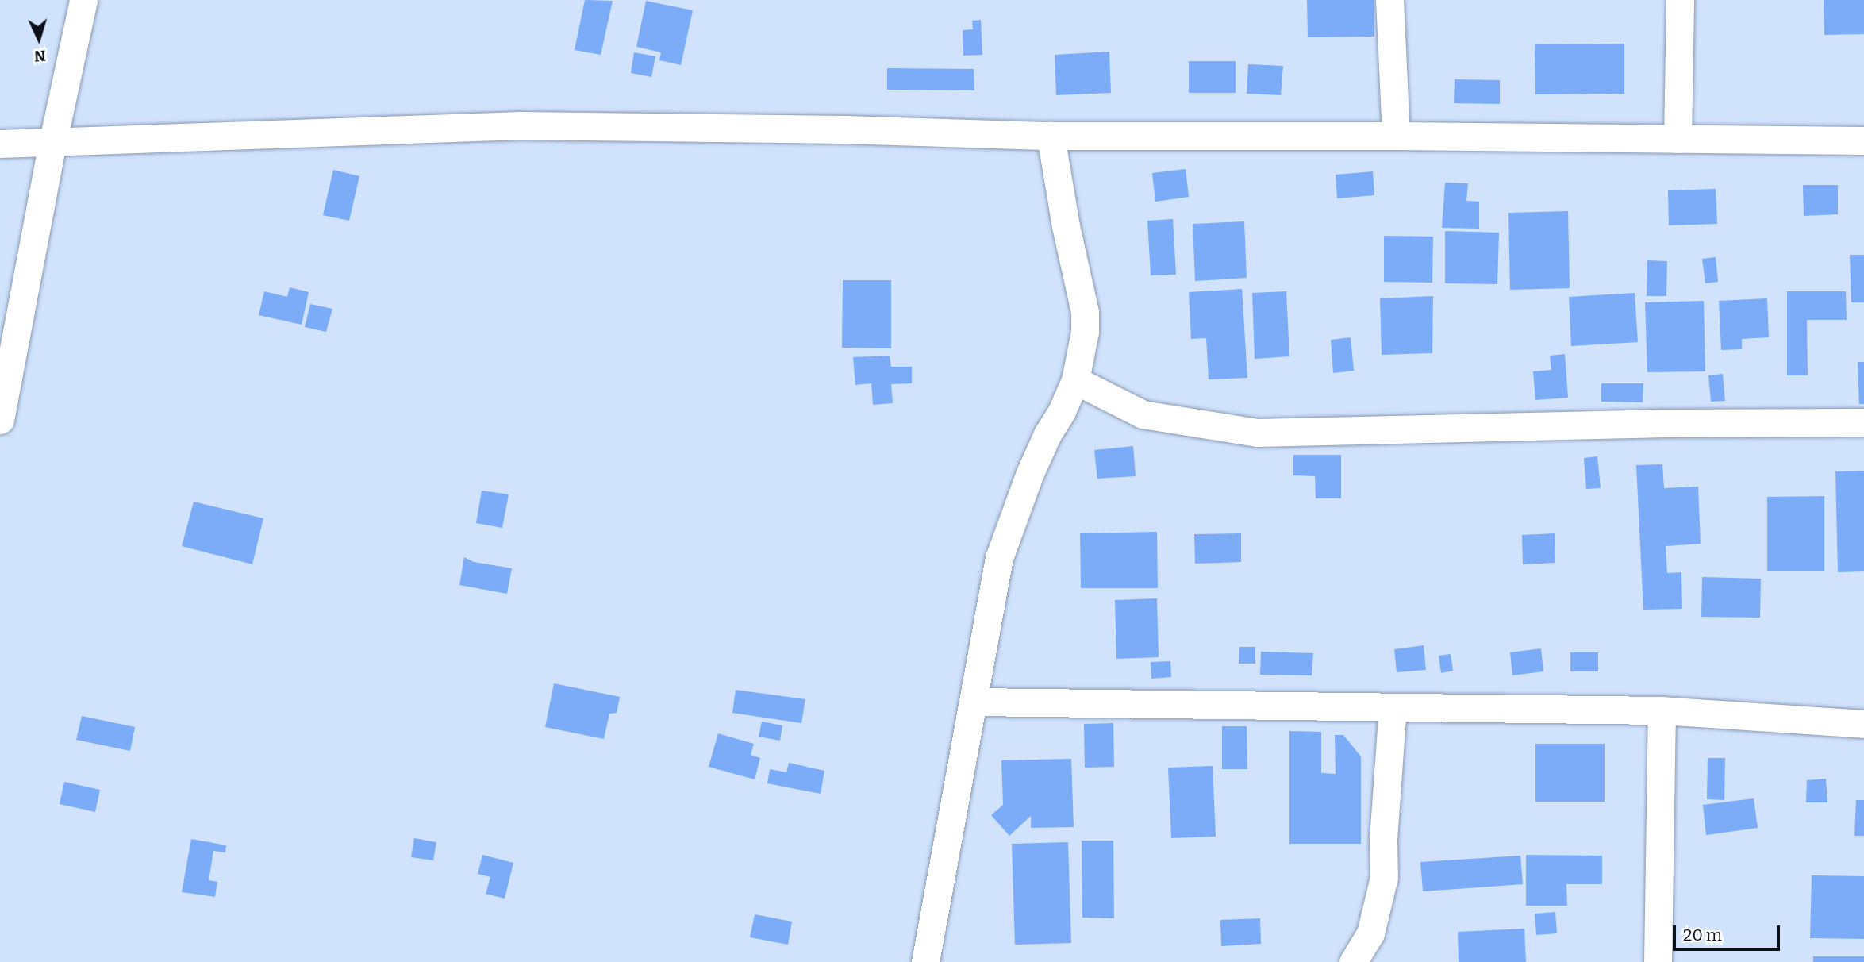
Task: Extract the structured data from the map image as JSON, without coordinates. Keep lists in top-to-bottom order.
{
  "scale_bar": "20 m",
  "north": "bottom"
}
